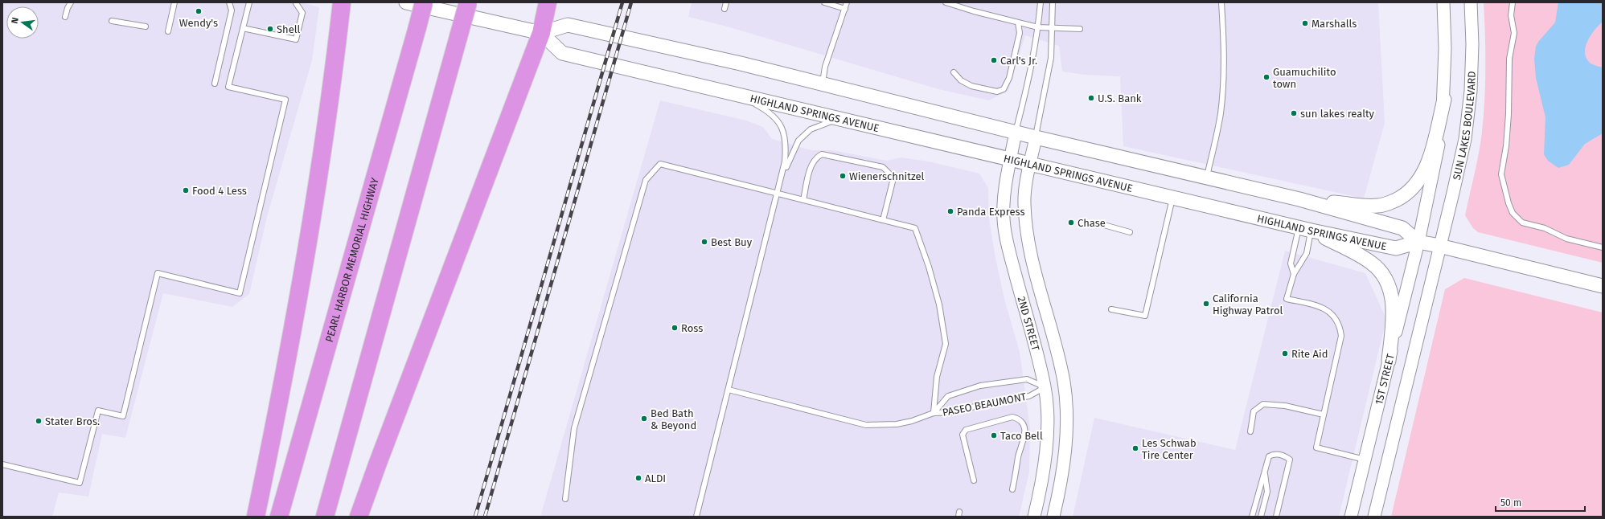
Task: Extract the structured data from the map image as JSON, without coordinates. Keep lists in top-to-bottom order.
{
  "streets": {
    "highway": ["PEARL HARBOR MEMORIAL HIGHWAY"],
    "main road": ["HIGHLAND SPRINGS AVENUE"],
    "street": ["SUN LAKES BOULEVARD", "2ND STREET", "1ST STREET"],
    "lane": ["PASEO BEAUMONT"]
  },
  "crossings": [
    ["HIGHLAND SPRINGS AVENUE", "SUN LAKES BOULEVARD"],
    ["HIGHLAND SPRINGS AVENUE", "2ND STREET"],
    ["HIGHLAND SPRINGS AVENUE", "1ST STREET"],
    ["SUN LAKES BOULEVARD", "1ST STREET"],
    ["2ND STREET", "PASEO BEAUMONT"]
  ],
  "places": [
    "Wendy's",
    "Marshalls",
    "Shell",
    "Carl's Jr.",
    "Guamuchilito town",
    "U.S. Bank",
    "sun lakes realty",
    "Wienerschnitzel",
    "Food 4 Less",
    "Panda Express",
    "Chase",
    "Best Buy",
    "California Highway Patrol",
    "Ross",
    "Rite Aid",
    "Bed Bath & Beyond",
    "Stater Bros.",
    "Taco Bell",
    "Les Schwab Tire Center",
    "ALDI"
  ],
  "scale_bar": "50 m",
  "north": "left"
}
